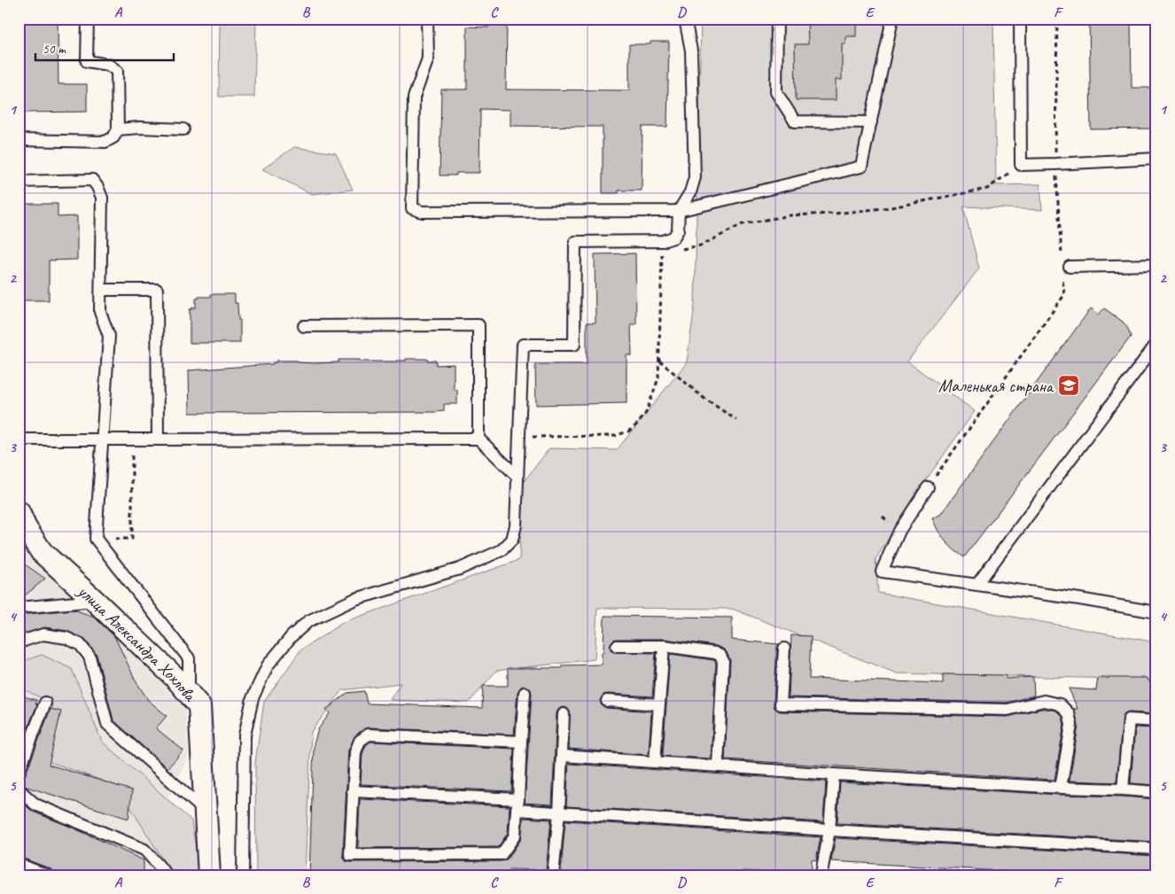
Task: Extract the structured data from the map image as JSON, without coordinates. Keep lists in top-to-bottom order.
{
  "streets": {
    "street": ["улица Александра Хохлова"]
  },
  "places": {
    "school or university": ["Маленькая страна"]
  },
  "scale_bar": "50 m",
  "grid": {
    "columns": [
      "A",
      "B",
      "C",
      "D",
      "E",
      "F"
    ],
    "rows": [
      "1",
      "2",
      "3",
      "4",
      "5"
    ]
  }
}
